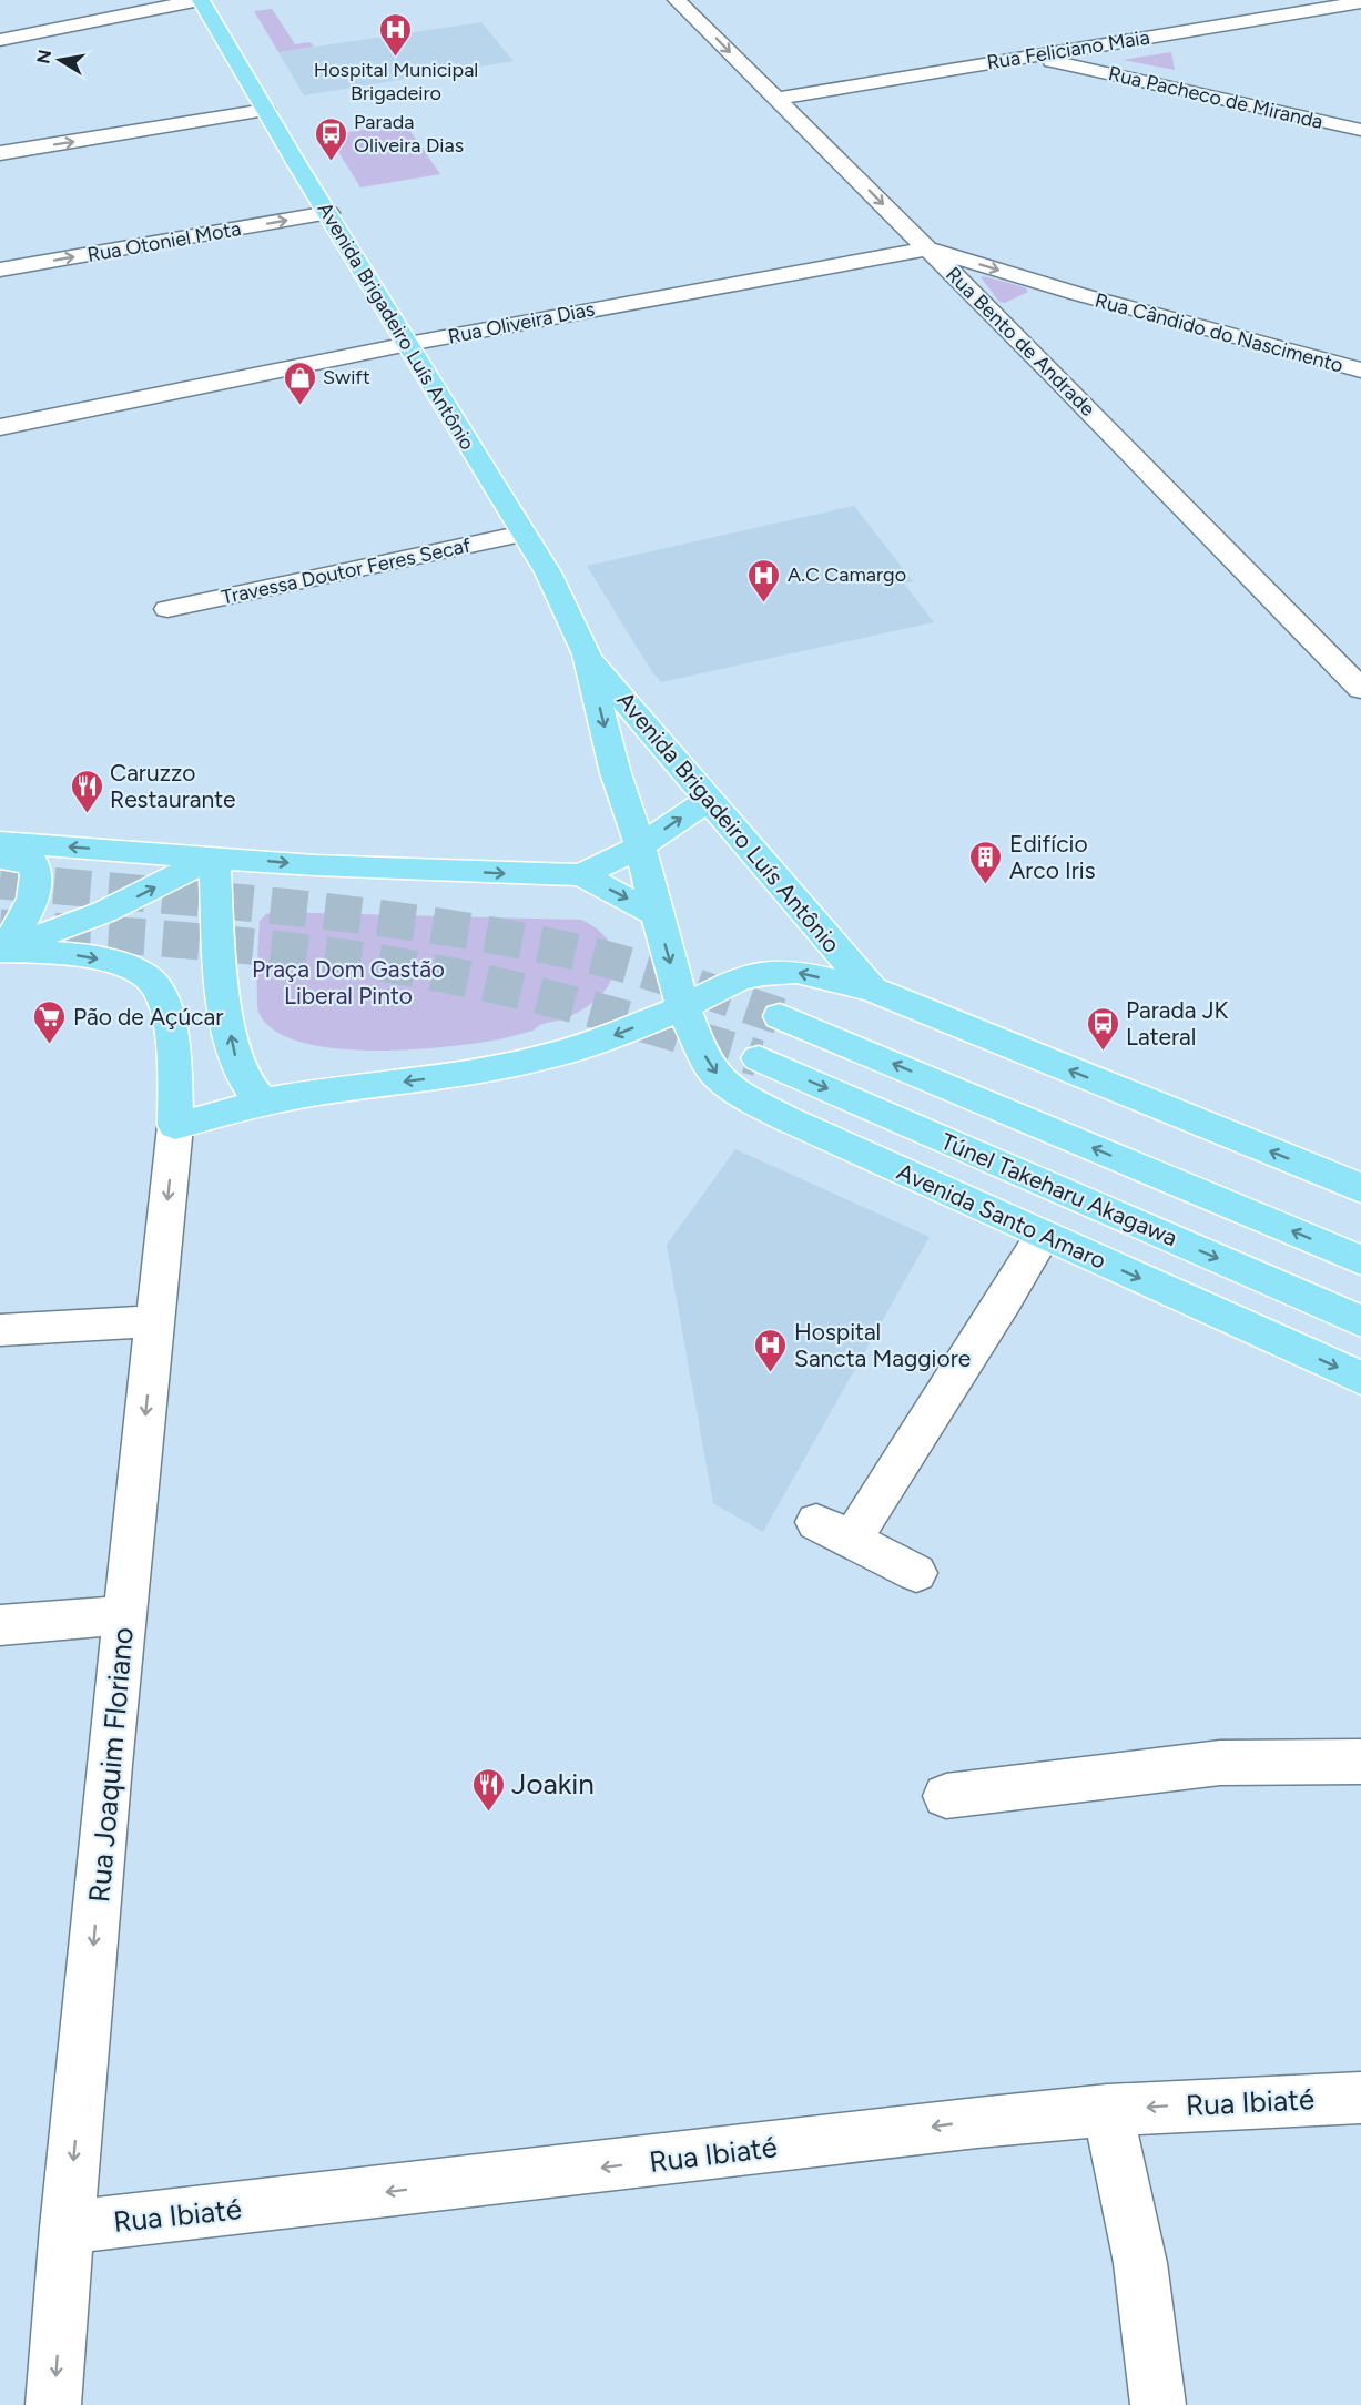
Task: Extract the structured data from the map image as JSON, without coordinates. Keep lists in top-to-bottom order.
{
  "streets": {
    "main road": ["Avenida Brigadeiro Luís Antônio", "Túnel Takeharu Akagawa", "Avenida Santo Amaro"],
    "street": [
      "Rua Feliciano Maia",
      "Rua Pacheco de Miranda",
      "Rua Otoniel Mota",
      "Rua Oliveira Dias",
      "Rua Cândido do Nascimento",
      "Rua Bento de Andrade",
      "Travessa Doutor Feres Secaf",
      "Rua Joaquim Floriano",
      "Rua Ibiaté"
    ]
  },
  "crossings": [
    ["Rua Feliciano Maia", "Rua Pacheco de Miranda"],
    ["Rua Feliciano Maia", "Rua Bento de Andrade"],
    ["Rua Otoniel Mota", "Avenida Brigadeiro Luís Antônio"],
    ["Rua Oliveira Dias", "Avenida Brigadeiro Luís Antônio"],
    ["Rua Oliveira Dias", "Rua Cândido do Nascimento"],
    ["Rua Oliveira Dias", "Rua Bento de Andrade"],
    ["Avenida Brigadeiro Luís Antônio", "Travessa Doutor Feres Secaf"],
    ["Avenida Brigadeiro Luís Antônio", "Avenida Santo Amaro"],
    ["Rua Cândido do Nascimento", "Rua Bento de Andrade"],
    ["Rua Joaquim Floriano", "Rua Ibiaté"]
  ],
  "one_way": ["Rua Bento de Andrade", "Rua Joaquim Floriano", "Rua Ibiaté"],
  "parks": ["Praça Dom Gastão Liberal Pinto"],
  "places": {
    "hospital": ["Hospital Municipal Brigadeiro", "A.C Camargo", "Hospital Sancta Maggiore"],
    "bus stop": ["Parada Oliveira Dias", "Parada JK Lateral"],
    "shop": ["Swift"],
    "restaurant": ["Caruzzo Restaurante", "Joakin"],
    "building": ["Edifício Arco Iris"],
    "supermarket": ["Pão de Açúcar"]
  },
  "north": "left"
}
